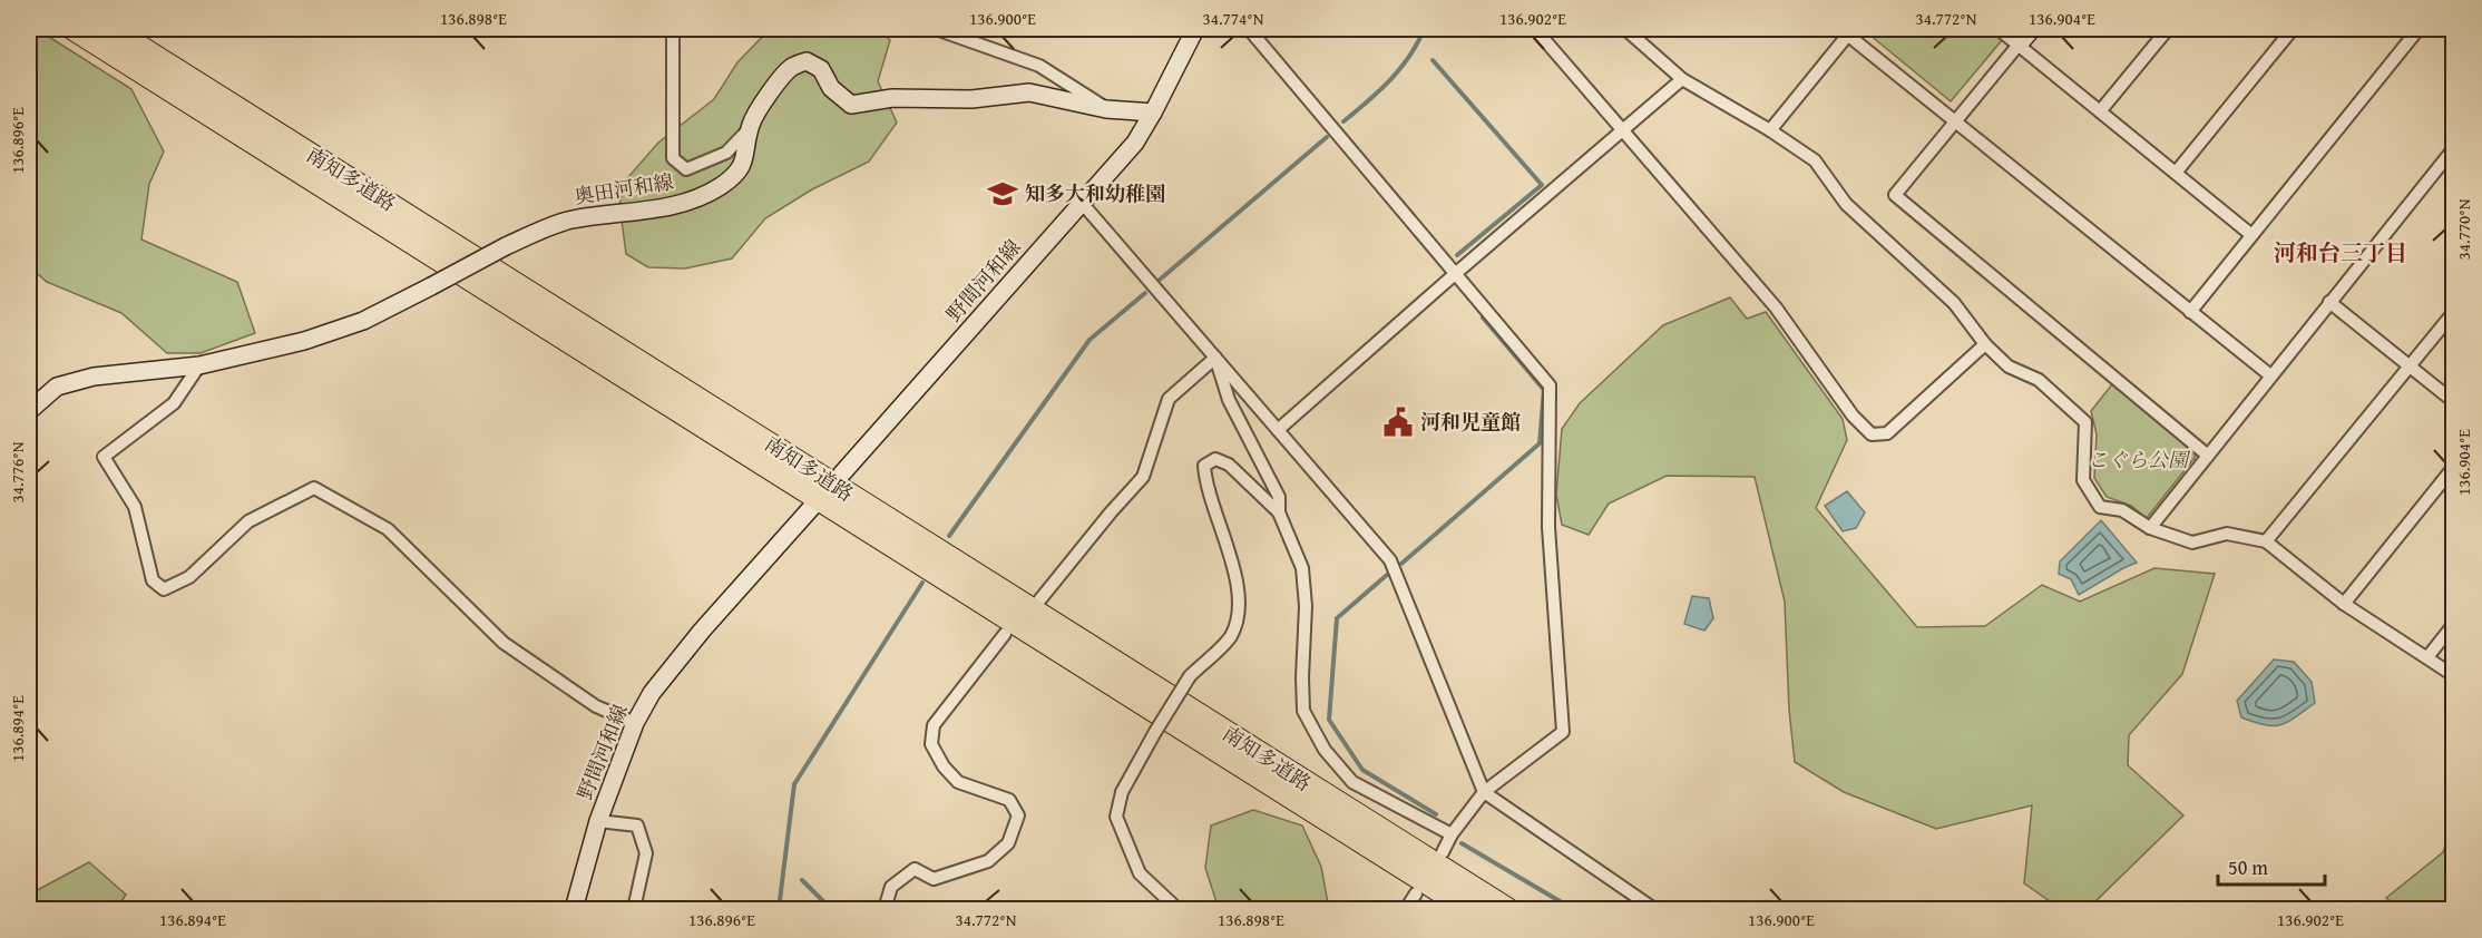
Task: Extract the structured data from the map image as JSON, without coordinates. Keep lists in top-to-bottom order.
{
  "streets": {
    "highway": ["南知多道路"],
    "main road": ["奥田河和線", "野間河和線"]
  },
  "crossings": [
    ["奥田河和線", "野間河和線"]
  ],
  "districts": ["河和台三丁目"],
  "parks": ["こぐら公園"],
  "places": {
    "school or university": ["知多大和幼稚園"],
    "public building": ["河和児童館"]
  },
  "scale_bar": "50 m",
  "coordinates": [
    "136.898°E",
    "136.900°E",
    "34.774°N",
    "136.902°E",
    "34.772°N",
    "136.904°E",
    "136.896°E",
    "34.770°N",
    "34.776°N",
    "136.894°E"
  ]
}
